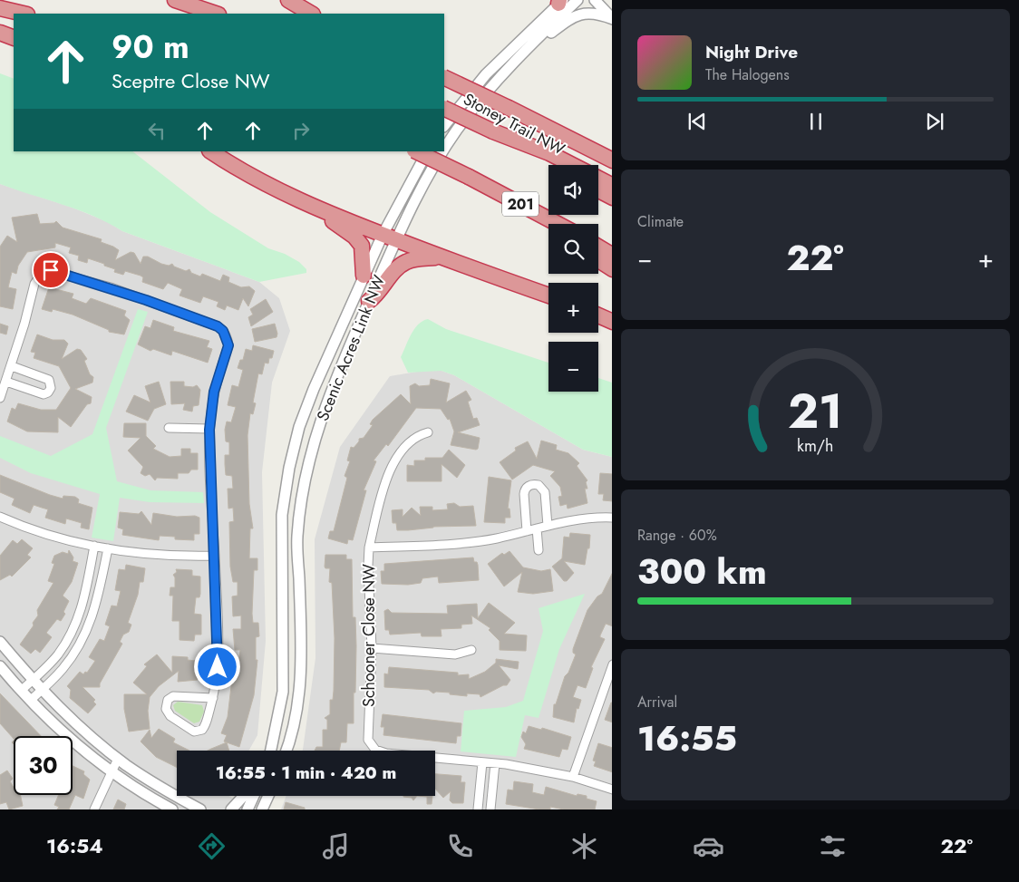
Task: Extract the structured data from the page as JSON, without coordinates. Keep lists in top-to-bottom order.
{
  "streets": {
    "highway": ["Stoney Trail NW", "201"],
    "street": ["Scenic Acres Link NW", "Schooner Close NW"]
  },
  "page": {
    "turn": ["90 m", "Sceptre Close NW"],
    "song": ["Night Drive", "The Halogens"],
    "map_buttons": ["+", "−"],
    "tile": [
      "Climate",
      ["Range · 60%", "300 km"],
      ["Arrival", "16:55"]
    ],
    "heat": ["−", "22°", "+"],
    "limit": "30",
    "trip": "16:55 · 1 min · 420 m",
    "tabs": ["16:54", "22°"],
    "gauge": ["21", "km/h"]
  }
}
